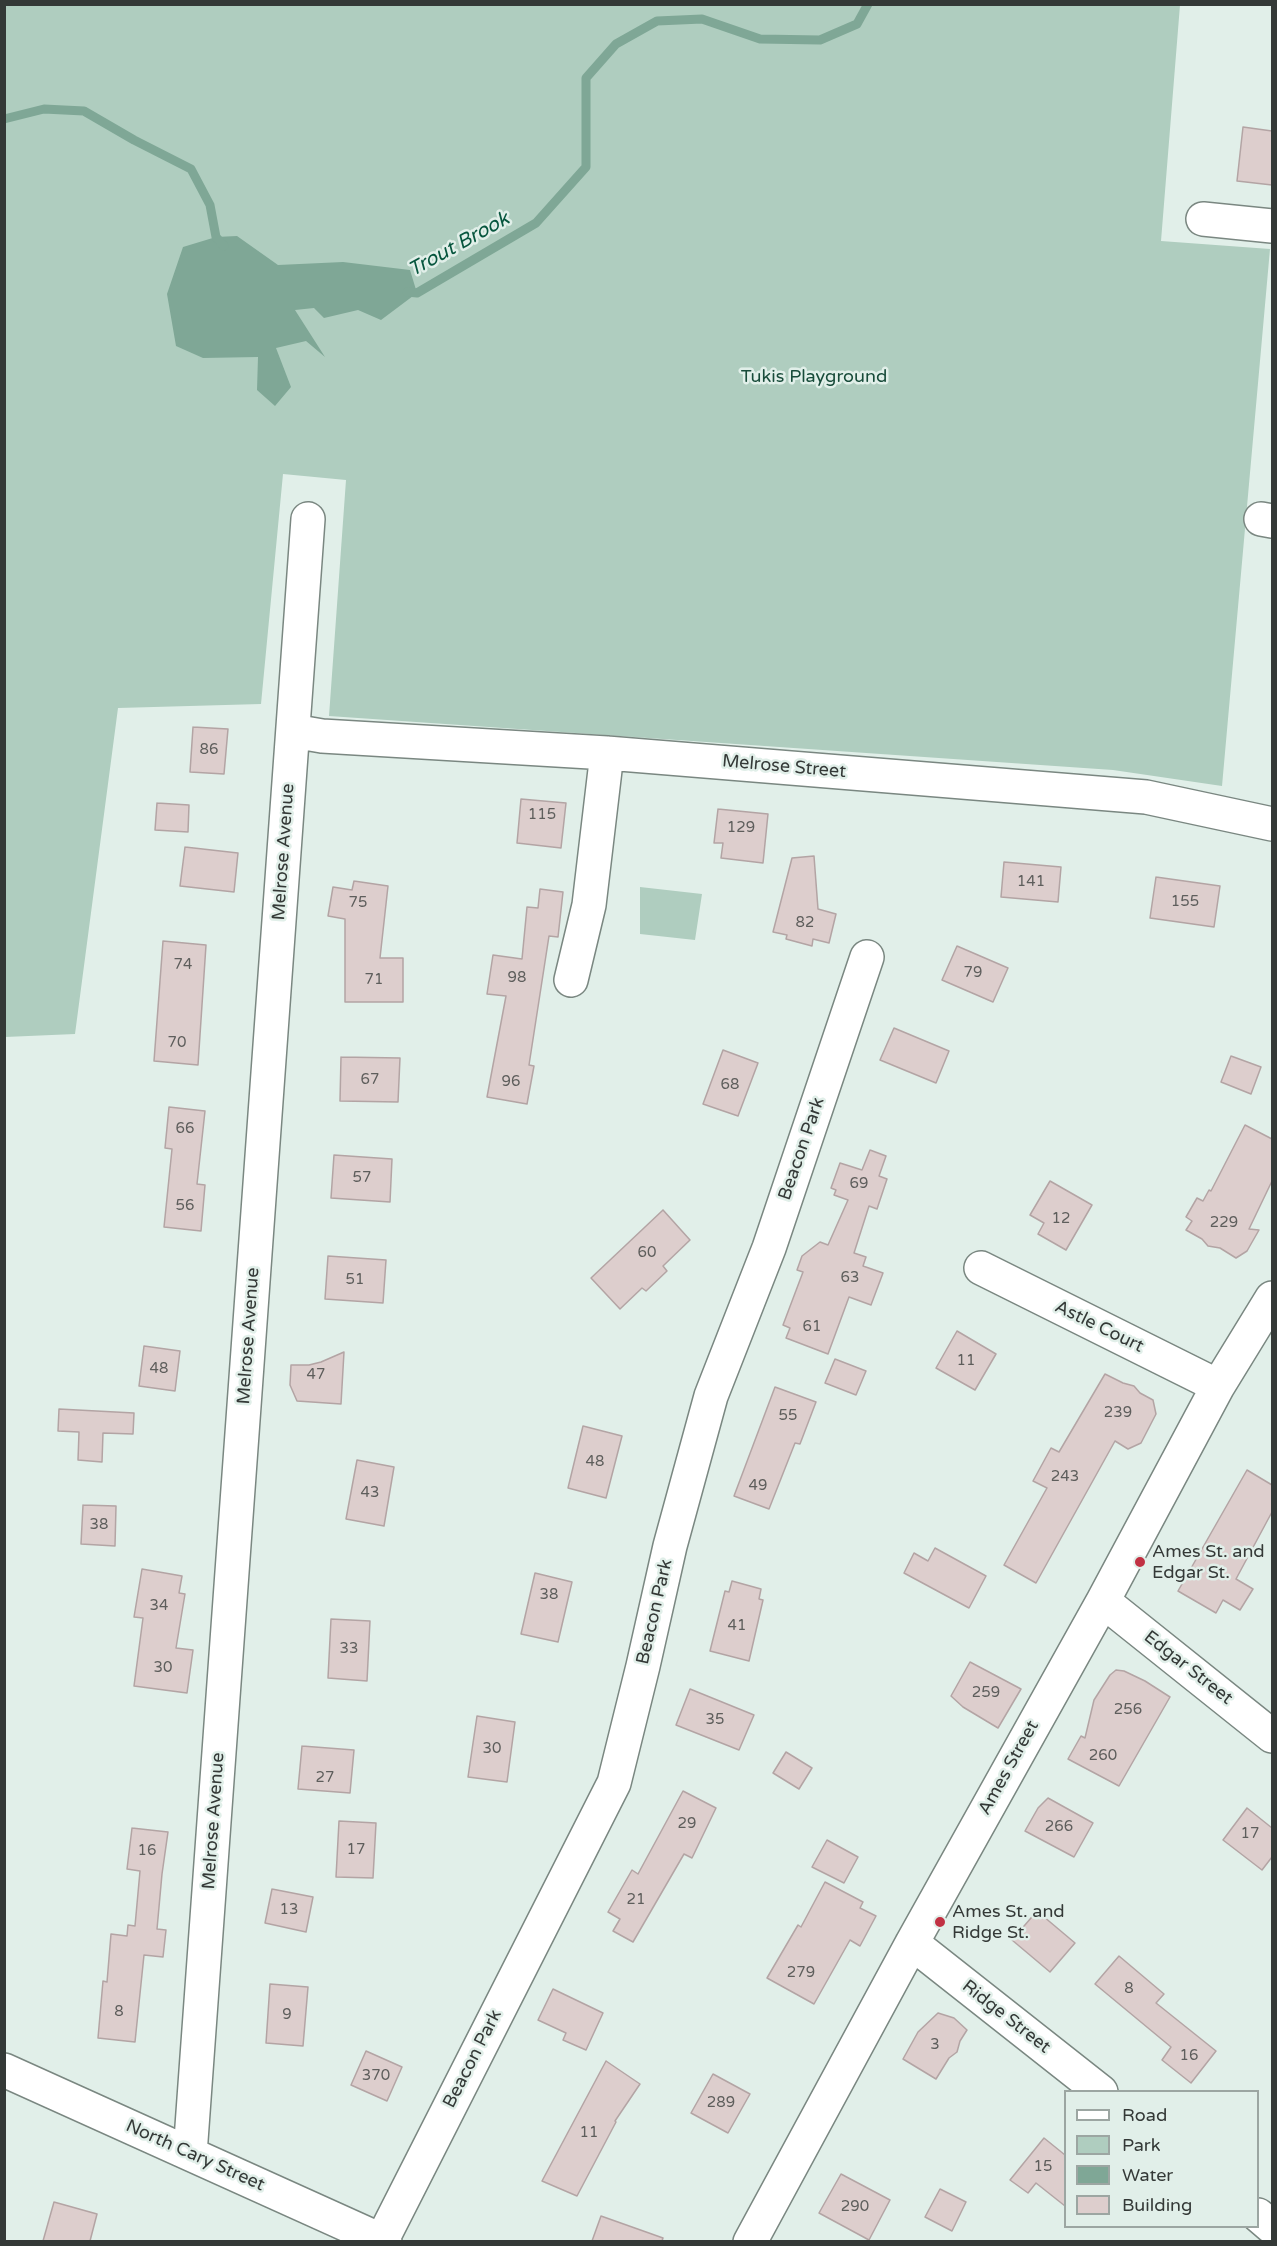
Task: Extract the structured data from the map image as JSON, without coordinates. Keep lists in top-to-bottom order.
{
  "streets": {
    "street": [
      "Melrose Street",
      "Melrose Avenue",
      "Beacon Park",
      "Astle Court",
      "Edgar Street",
      "Ames Street",
      "Ridge Street",
      "North Cary Street"
    ]
  },
  "crossings": [
    ["Melrose Street", "Melrose Avenue"],
    ["Melrose Avenue", "North Cary Street"],
    ["Beacon Park", "North Cary Street"],
    ["Astle Court", "Ames Street"],
    ["Edgar Street", "Ames Street"],
    ["Ames Street", "Ridge Street"]
  ],
  "water": ["Trout Brook"],
  "parks": ["Tukis Playground"],
  "places": ["Ames St. and Edgar St.", "Ames St. and Ridge St."],
  "house_numbers": [
    "86",
    "115",
    "129",
    "141",
    "155",
    "75",
    "82",
    "74",
    "79",
    "98",
    "71",
    "70",
    "67",
    "96",
    "68",
    "66",
    "57",
    "69",
    "56",
    "12",
    "229",
    "60",
    "63",
    "51",
    "61",
    "11",
    "48",
    "47",
    "239",
    "55",
    "48",
    "243",
    "49",
    "43",
    "38",
    "38",
    "34",
    "41",
    "33",
    "30",
    "259",
    "256",
    "35",
    "30",
    "260",
    "27",
    "29",
    "266",
    "17",
    "17",
    "16",
    "21",
    "13",
    "279",
    "8",
    "8",
    "9",
    "3",
    "16",
    "370",
    "289",
    "11",
    "15",
    "290"
  ],
  "legend": [
    "Road",
    "Park",
    "Water",
    "Building"
  ]
}
